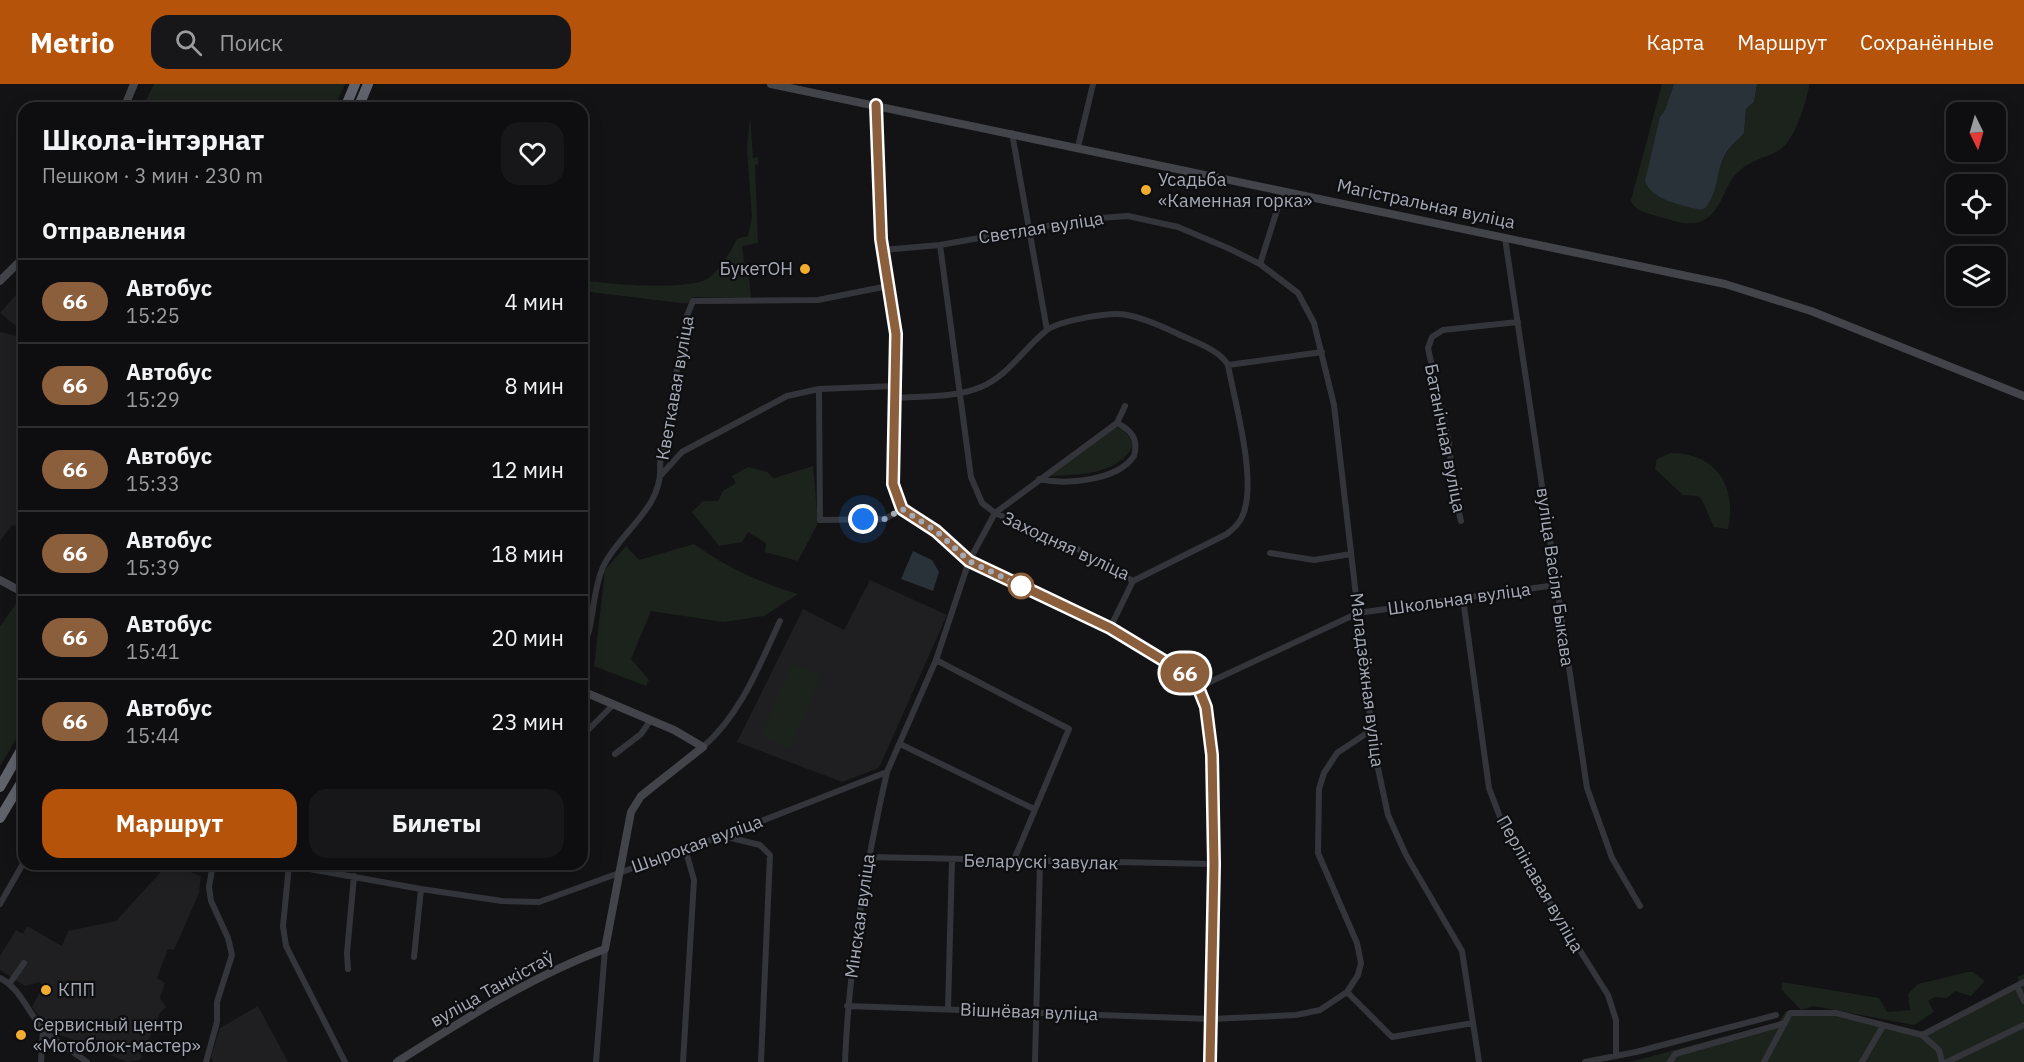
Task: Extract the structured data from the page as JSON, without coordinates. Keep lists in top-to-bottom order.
{
  "streets": {
    "street": [
      "Магістральная вуліца",
      "Светлая вуліца",
      "Кветкавая вуліца",
      "Батанічная вуліца",
      "Заходняя вуліца",
      "вуліца Васіля Быкава",
      "Школьная вуліца",
      "Маладзёжная вуліца",
      "Шырокая вуліца",
      "Беларускі завулак",
      "Перлінавая вуліца",
      "Мінская вуліца",
      "вуліца Танкістаў",
      "Вішнёвая вуліца"
    ]
  },
  "crossings": [
    ["Магістральная вуліца", "вуліца Васіля Быкава"],
    ["Светлая вуліца", "Заходняя вуліца"],
    ["Светлая вуліца", "Маладзёжная вуліца"],
    ["Батанічная вуліца", "вуліца Васіля Быкава"],
    ["вуліца Васіля Быкава", "Школьная вуліца"],
    ["Школьная вуліца", "Маладзёжная вуліца"],
    ["Школьная вуліца", "Перлінавая вуліца"],
    ["Шырокая вуліца", "Мінская вуліца"],
    ["Беларускі завулак", "Мінская вуліца"],
    ["Мінская вуліца", "Вішнёвая вуліца"]
  ],
  "places": [
    "Усадьба «Каменная горка»",
    "БукетОН",
    "КПП",
    "Сервисный центр «Мотоблок-мастер»"
  ],
  "lines": ["bus line 66"],
  "north": "bottom",
  "page": {
    "header": "Metrio",
    "search": "Поиск",
    "nav": ["Карта", "Маршрут", "Сохранённые"],
    "on_map": "66",
    "heading": [
      ["Школа-інтэрнат", "Пешком · 3 мин · 230 m"],
      "Отправления"
    ],
    "list": [
      {
        "mark": "66",
        "name": "Автобус",
        "note": "15:25",
        "value": "4 мин"
      },
      {
        "mark": "66",
        "name": "Автобус",
        "note": "15:29",
        "value": "8 мин"
      },
      {
        "mark": "66",
        "name": "Автобус",
        "note": "15:33",
        "value": "12 мин"
      },
      {
        "mark": "66",
        "name": "Автобус",
        "note": "15:39",
        "value": "18 мин"
      },
      {
        "mark": "66",
        "name": "Автобус",
        "note": "15:41",
        "value": "20 мин"
      },
      {
        "mark": "66",
        "name": "Автобус",
        "note": "15:44",
        "value": "23 мин"
      }
    ],
    "buttons": ["Маршрут", "Билеты"]
  }
}
